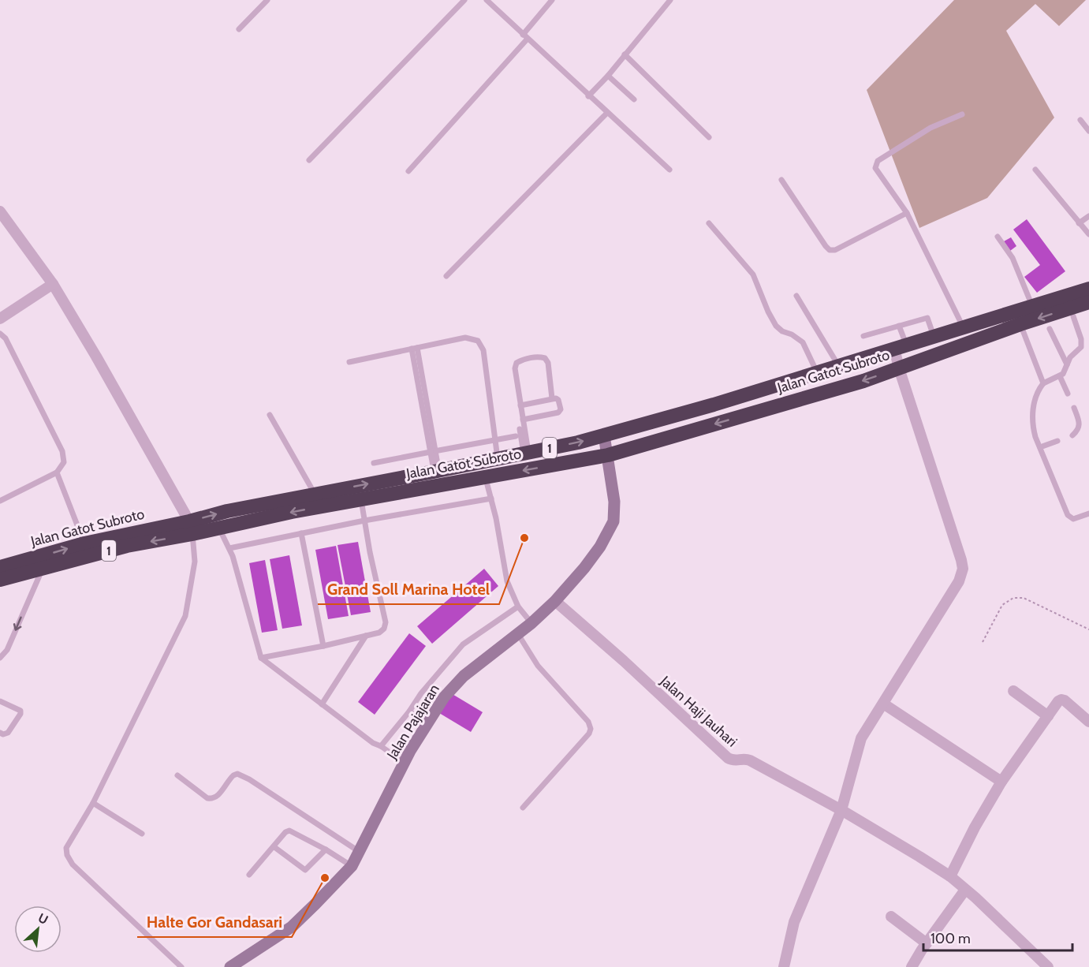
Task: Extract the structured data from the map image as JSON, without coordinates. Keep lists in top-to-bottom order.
{
  "streets": {
    "highway": ["Jalan Gatot Subroto", "1"],
    "main road": ["Jalan Pajajaran"],
    "street": ["Jalan Haji Jauhari"]
  },
  "crossings": [
    ["Jalan Gatot Subroto", "Jalan Pajajaran"],
    ["Jalan Haji Jauhari", "Jalan Pajajaran"]
  ],
  "places": ["Grand Soll Marina Hotel", "Halte Gor Gandasari"],
  "scale_bar": "100 m",
  "north": "top right"
}
